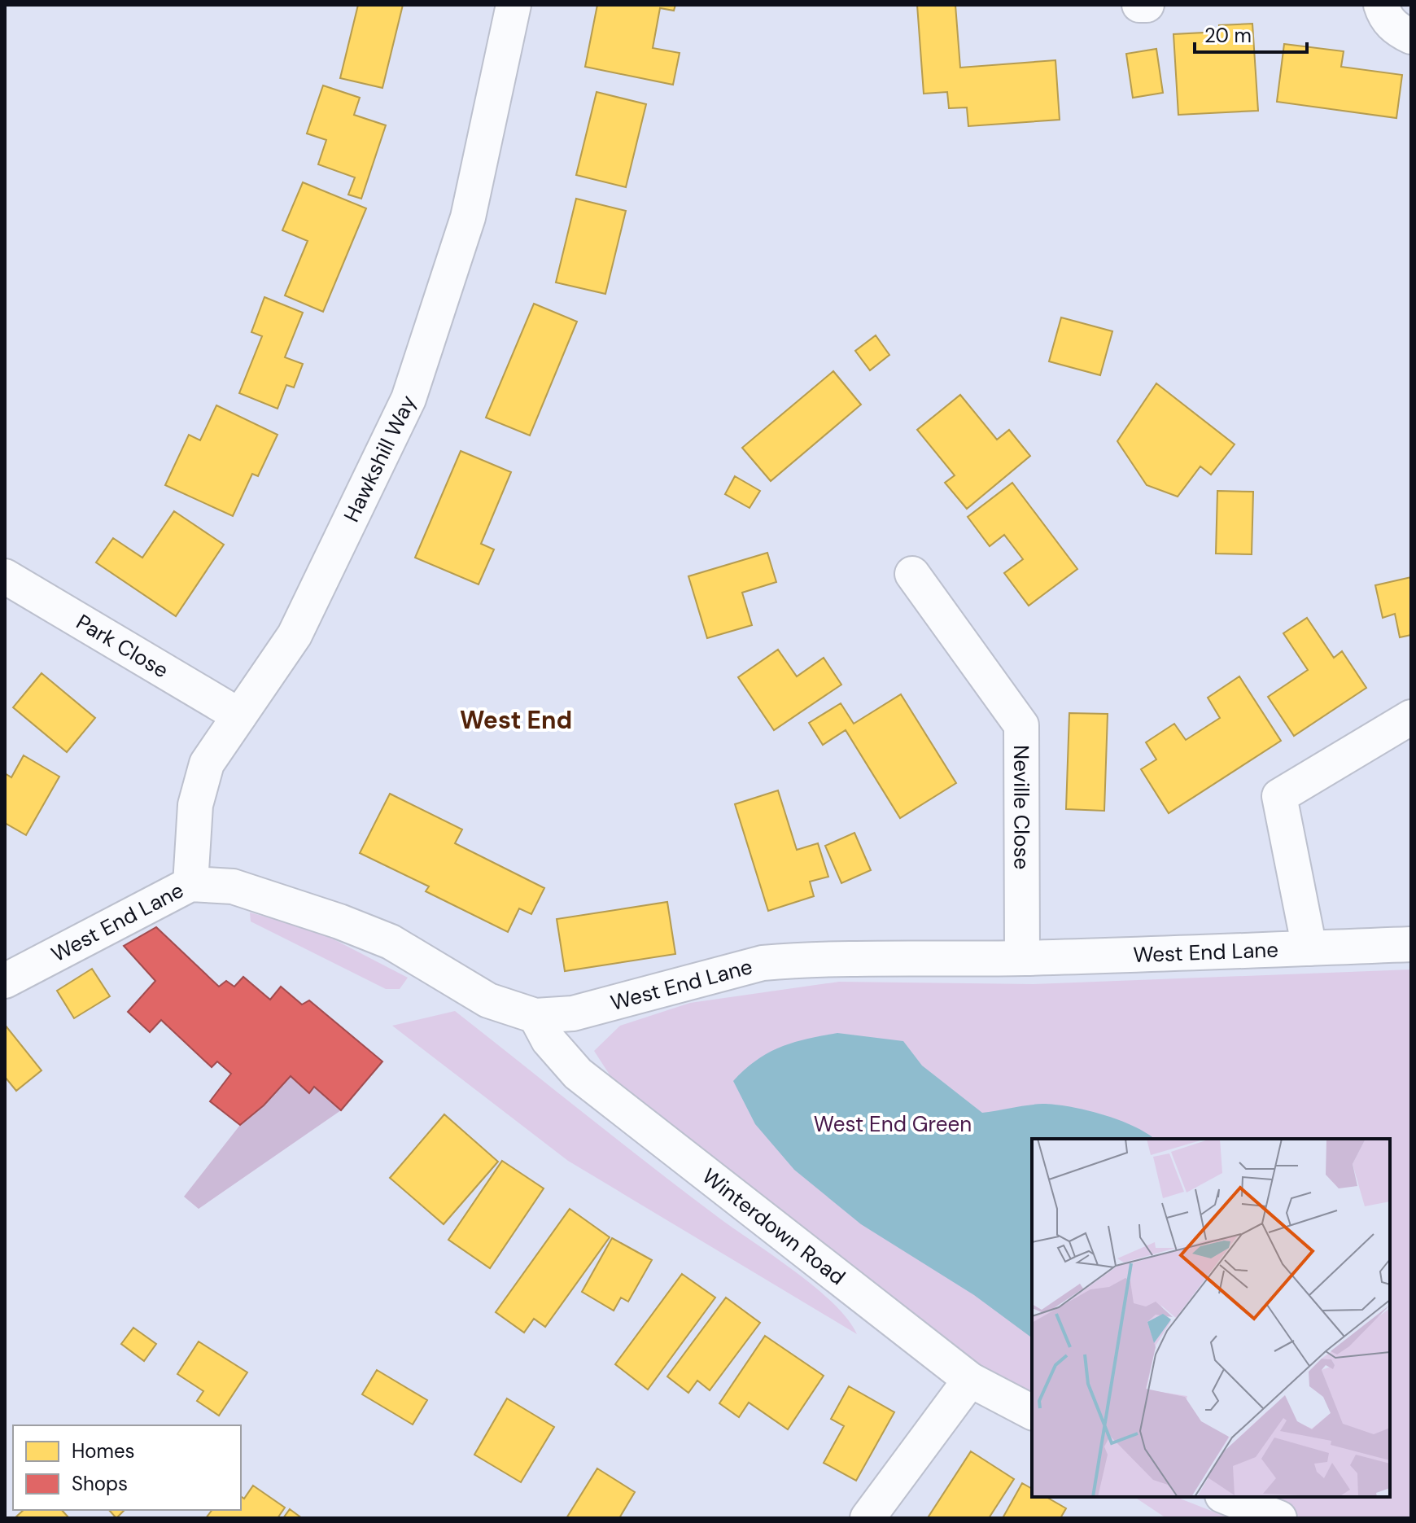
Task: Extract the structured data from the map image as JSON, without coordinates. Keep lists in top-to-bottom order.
{
  "streets": {
    "street": [
      "Hawkshill Way",
      "Park Close",
      "Neville Close",
      "West End Lane",
      "Winterdown Road"
    ]
  },
  "crossings": [
    ["Hawkshill Way", "Park Close"],
    ["Hawkshill Way", "West End Lane"],
    ["Neville Close", "West End Lane"],
    ["West End Lane", "Winterdown Road"]
  ],
  "districts": ["West End"],
  "parks": ["West End Green"],
  "legend": ["Homes", "Shops"],
  "scale_bar": "20 m"
}
